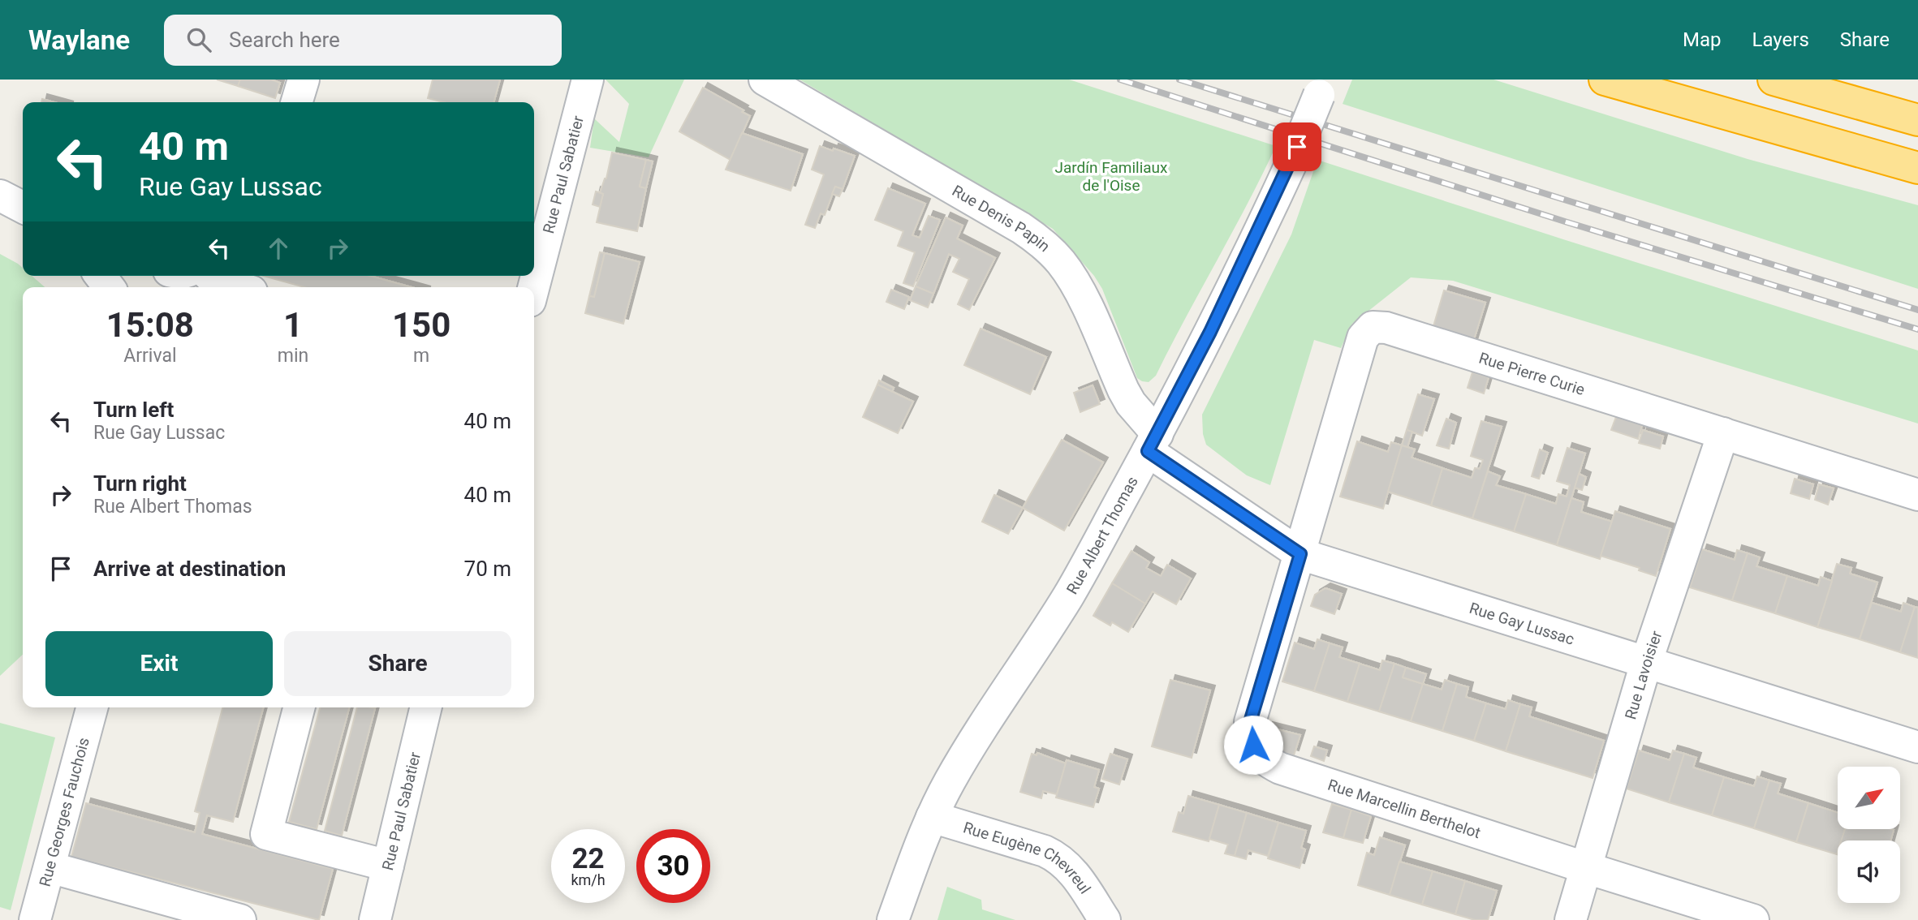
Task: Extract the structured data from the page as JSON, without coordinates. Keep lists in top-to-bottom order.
{
  "streets": {
    "street": [
      "Rue Paul Sabatier",
      "Rue Denis Papin",
      "Rue Pierre Curie",
      "Rue Albert Thomas",
      "Rue Gay Lussac",
      "Rue Lavoisier",
      "Rue Marcellin Berthelot",
      "Rue Georges Fauchois",
      "Rue Eugène Chevreul"
    ]
  },
  "crossings": [
    ["Rue Denis Papin", "Rue Albert Thomas"],
    ["Rue Denis Papin", "Rue Gay Lussac"],
    ["Rue Pierre Curie", "Rue Gay Lussac"],
    ["Rue Pierre Curie", "Rue Lavoisier"],
    ["Rue Pierre Curie", "Rue Marcellin Berthelot"],
    ["Rue Albert Thomas", "Rue Gay Lussac"],
    ["Rue Albert Thomas", "Rue Eugène Chevreul"],
    ["Rue Gay Lussac", "Rue Lavoisier"],
    ["Rue Gay Lussac", "Rue Marcellin Berthelot"],
    ["Rue Lavoisier", "Rue Marcellin Berthelot"]
  ],
  "parks": ["Jardín Familiaux de l'Oise"],
  "north": "top right",
  "page": {
    "header": "Waylane",
    "search": "Search here",
    "nav": ["Map", "Layers", "Share"],
    "turn": ["40 m", "Rue Gay Lussac"],
    "eta": [
      "15:08",
      "Arrival",
      "1",
      "min",
      "150",
      "m"
    ],
    "list": [
      {
        "name": "Turn left",
        "note": "Rue Gay Lussac",
        "value": "40 m"
      },
      {
        "name": "Turn right",
        "note": "Rue Albert Thomas",
        "value": "40 m"
      },
      {
        "name": "Arrive at destination",
        "value": "70 m"
      }
    ],
    "buttons": ["Exit", "Share"],
    "speed": "22 km/h",
    "limit": "30"
  }
}
